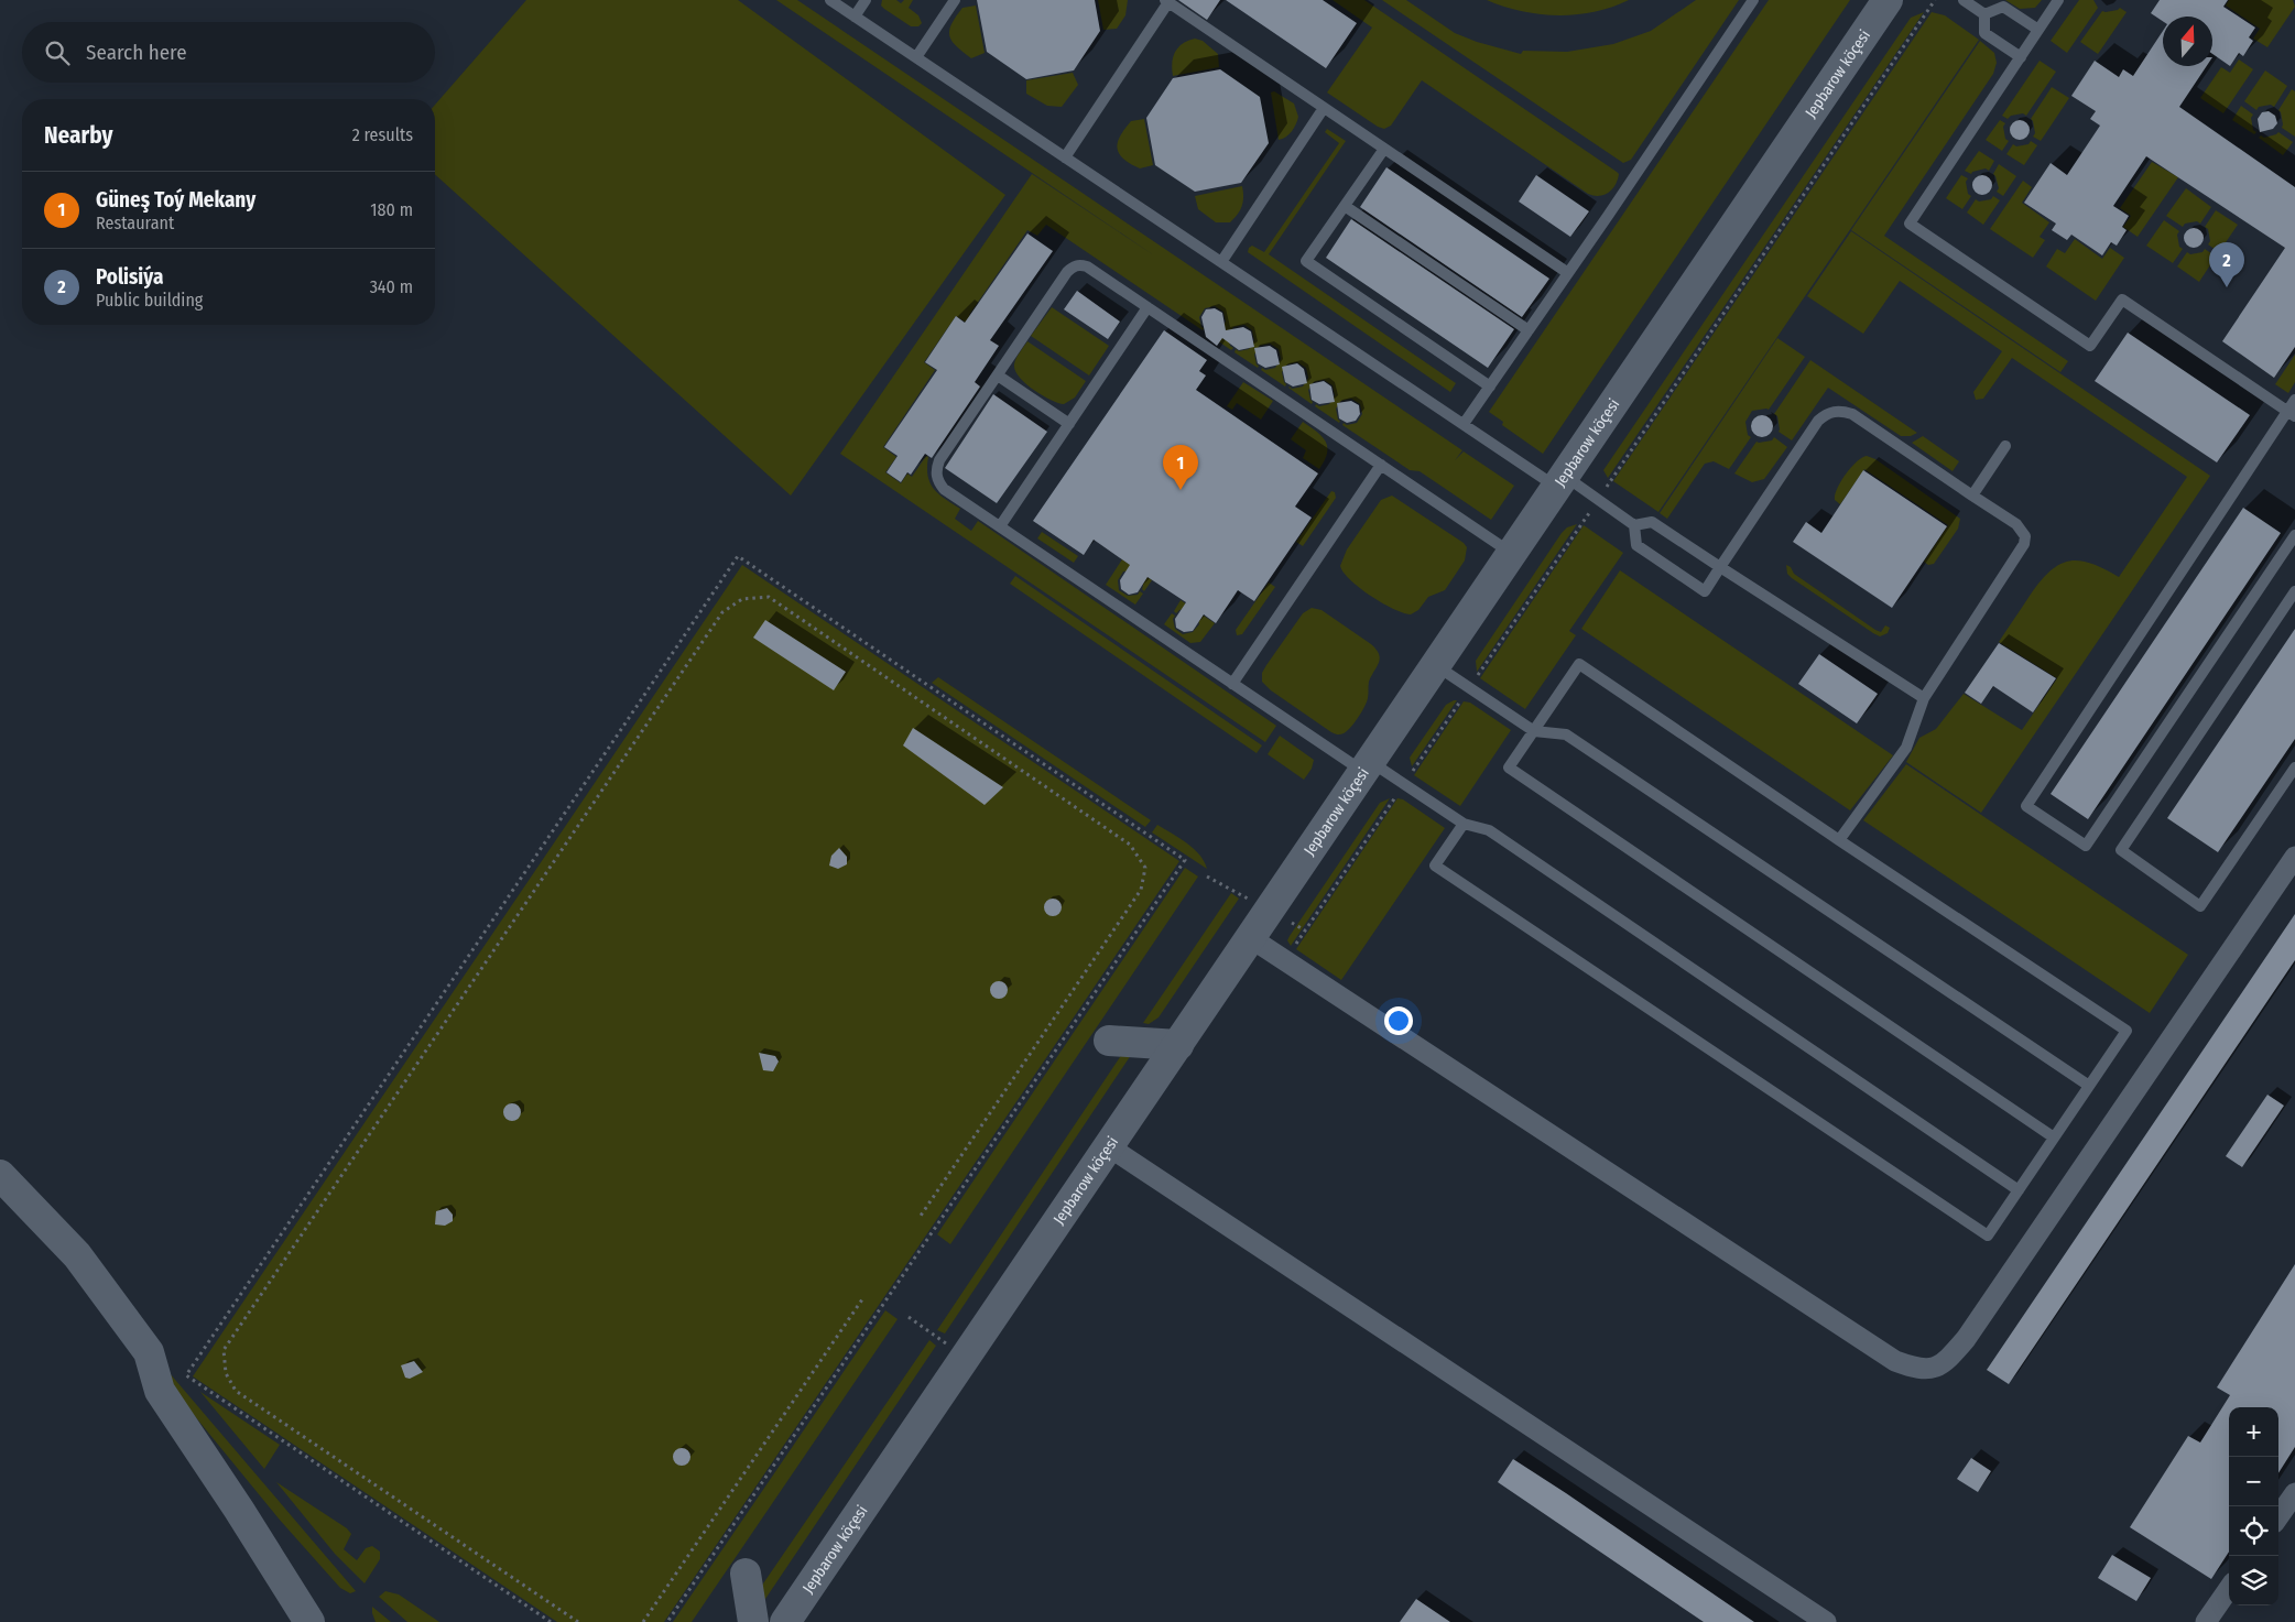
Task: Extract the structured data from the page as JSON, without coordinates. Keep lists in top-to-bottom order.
{
  "streets": {
    "street": ["Jepbarow köçesi"]
  },
  "north": "top",
  "page": {
    "search": "Search here",
    "heading": ["Nearby", "2 results"],
    "list": [
      {
        "mark": "1",
        "name": "Güneş Toý Mekany",
        "note": "Restaurant",
        "value": "180 m"
      },
      {
        "mark": "2",
        "name": "Polisiýa",
        "note": "Public building",
        "value": "340 m"
      }
    ],
    "pins": ["2", "1"],
    "map_buttons": ["+", "−"]
  }
}
